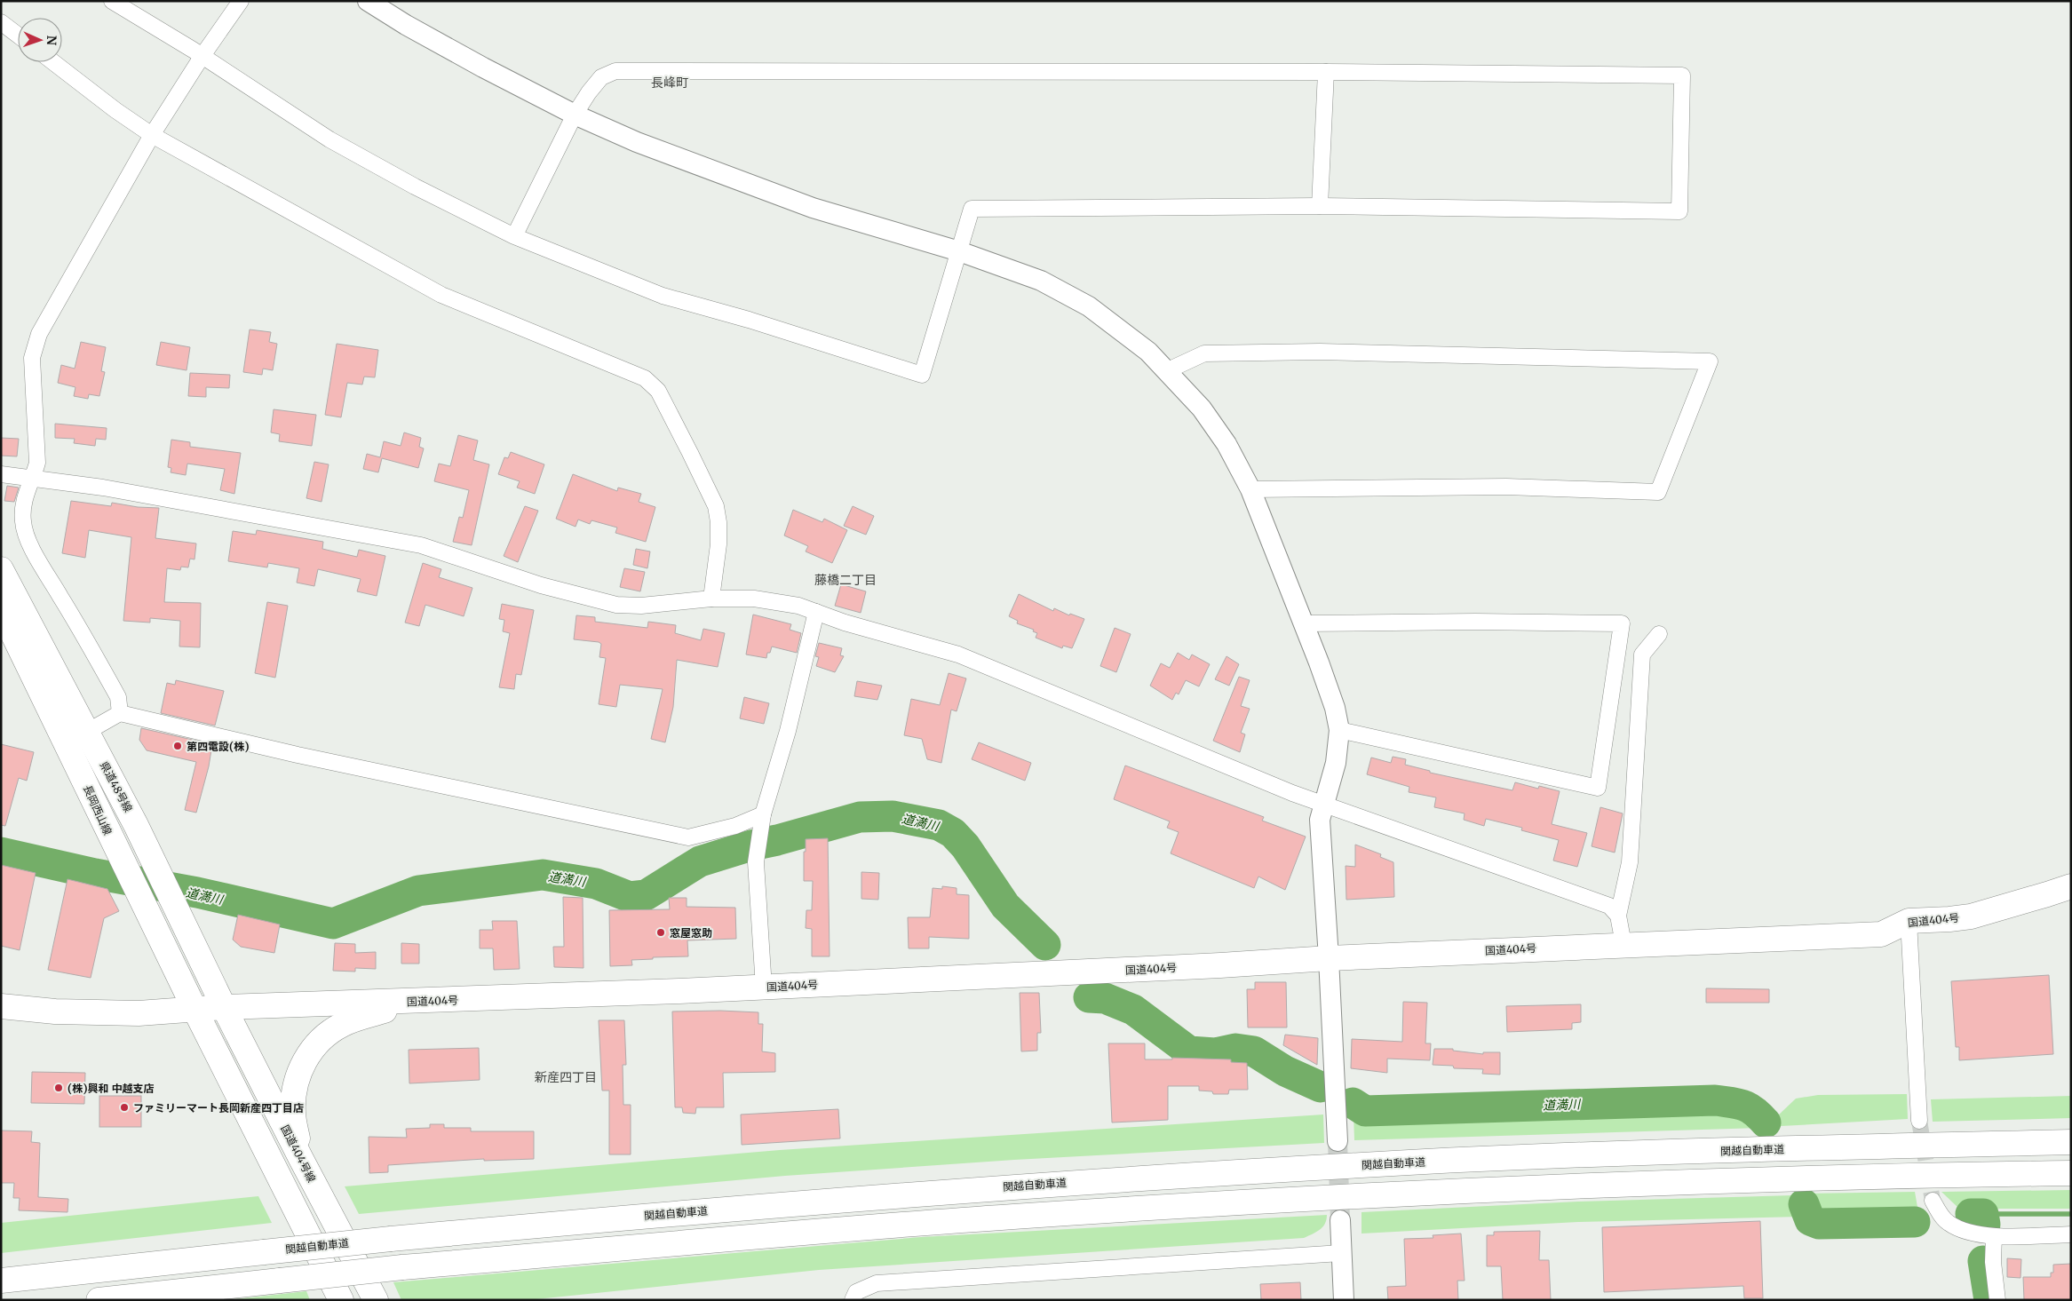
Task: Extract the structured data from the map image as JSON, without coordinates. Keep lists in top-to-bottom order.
{
  "streets": {
    "main road": [
      "県道48号線",
      "長岡西山線",
      "国道404号",
      "関越自動車道",
      "国道404号線"
    ]
  },
  "crossings": [
    ["県道48号線", "国道404号"],
    ["県道48号線", "国道404号線"],
    ["国道404号", "国道404号線"]
  ],
  "districts": ["長峰町", "藤橋二丁目", "新産四丁目"],
  "water": ["道満川"],
  "places": [
    "第四電設(株)",
    "窓屋窓助",
    "(株)興和 中越支店",
    "ファミリーマート長岡新産四丁目店"
  ],
  "north": "right"
}
